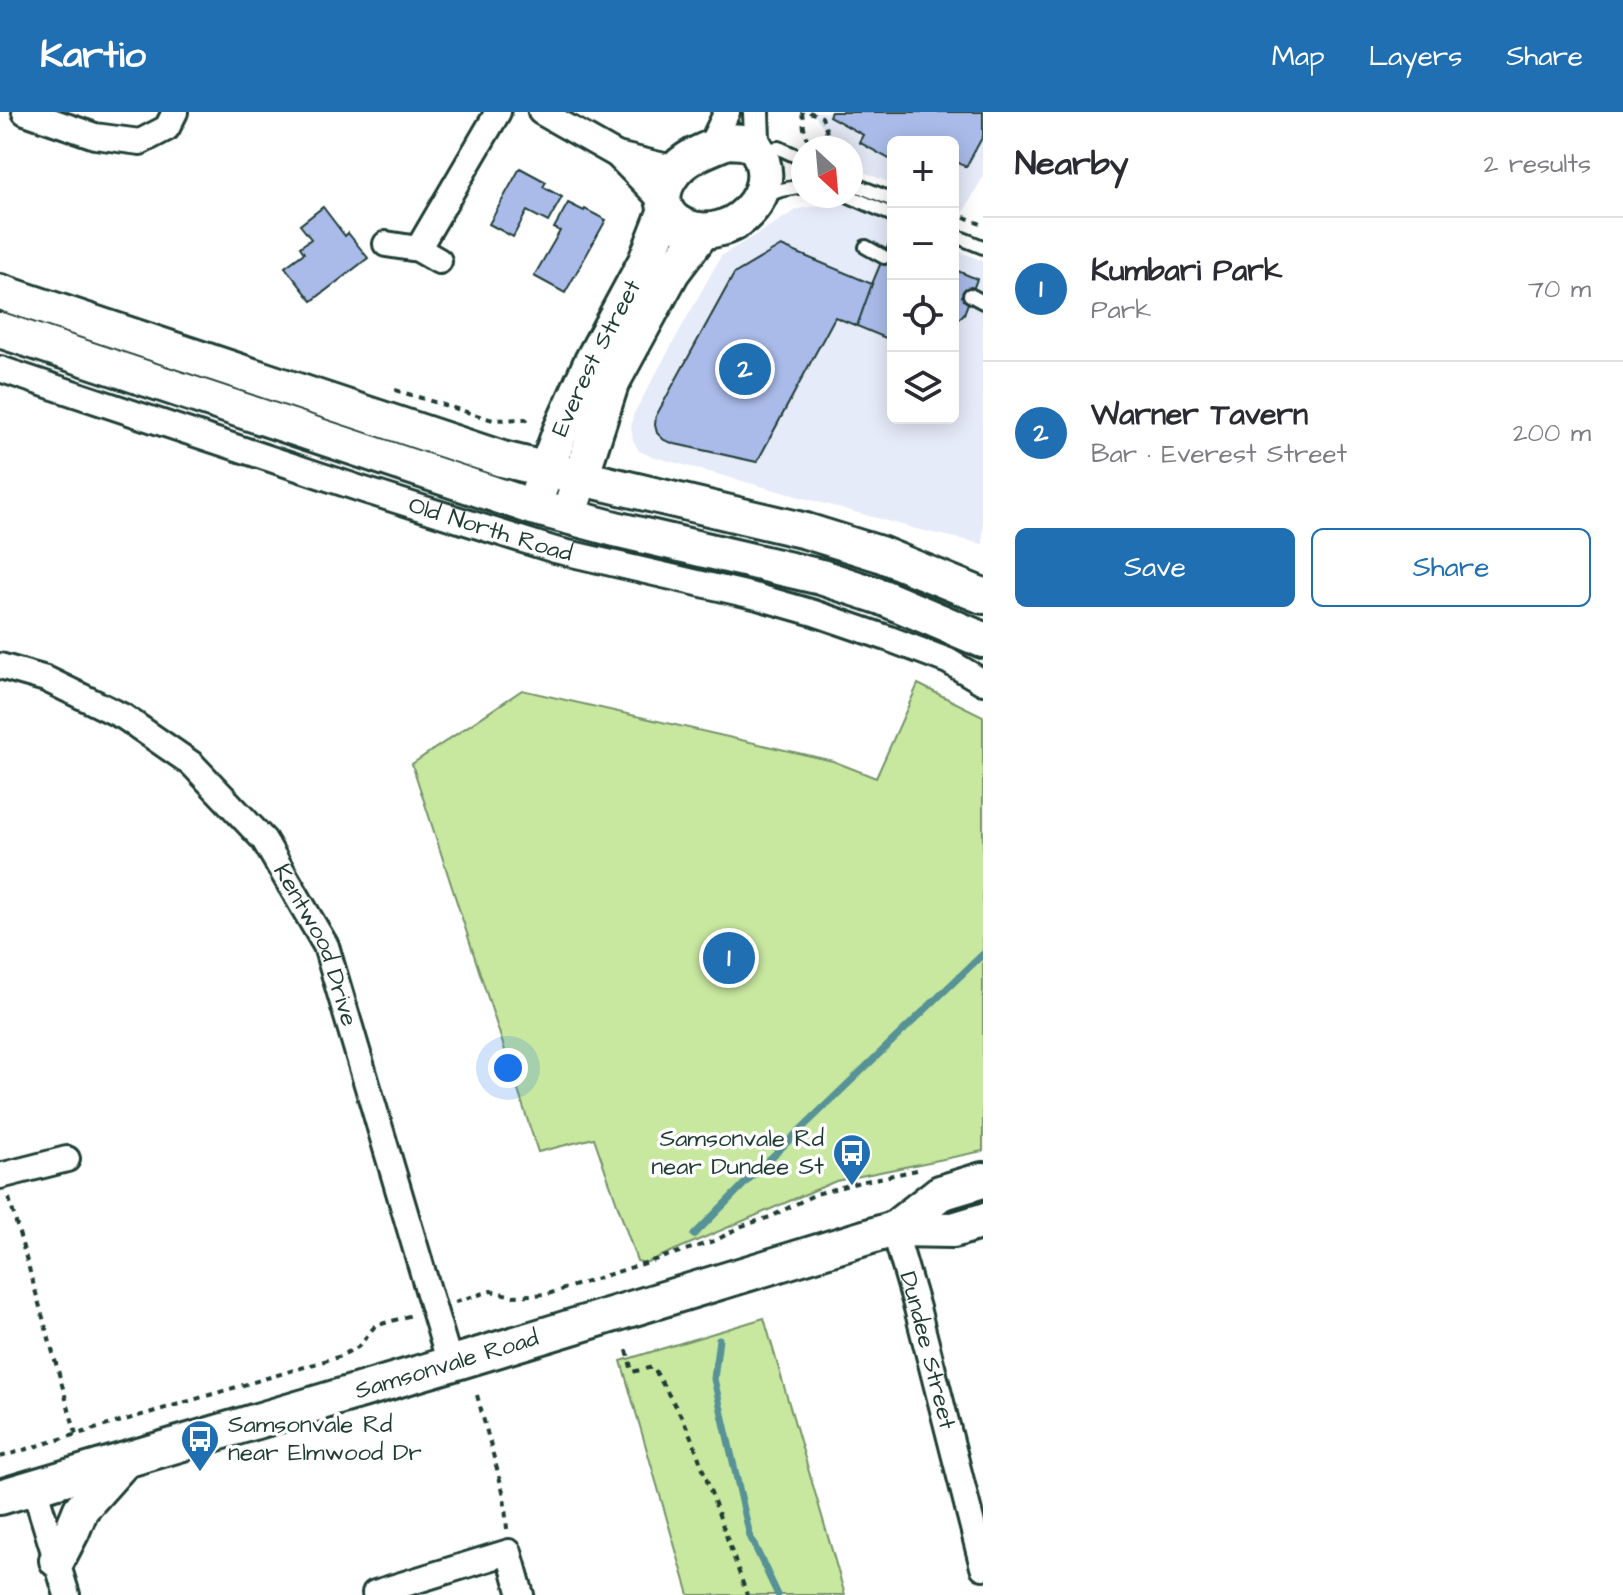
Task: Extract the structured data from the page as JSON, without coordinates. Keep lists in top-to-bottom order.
{
  "streets": {
    "main road": ["Everest Street", "Old North Road", "Samsonvale Road"],
    "street": ["Kentwood Drive", "Dundee Street"]
  },
  "crossings": [
    ["Everest Street", "Old North Road"],
    ["Kentwood Drive", "Samsonvale Road"],
    ["Dundee Street", "Samsonvale Road"]
  ],
  "places": {
    "bus stop": ["Samsonvale Rd near Dundee St", "Samsonvale Rd near Elmwood Dr"]
  },
  "north": "bottom right",
  "page": {
    "header": "Kartio",
    "nav": ["Map", "Layers", "Share"],
    "heading": ["Nearby", "2 results"],
    "map_buttons": ["+", "−"],
    "list": [
      {
        "mark": "1",
        "name": "Kumbari Park",
        "note": "Park",
        "value": "70 m"
      },
      {
        "mark": "2",
        "name": "Warner Tavern",
        "note": "Bar · Everest Street",
        "value": "200 m"
      }
    ],
    "pins": ["2", "1"],
    "buttons": ["Save", "Share"]
  }
}
